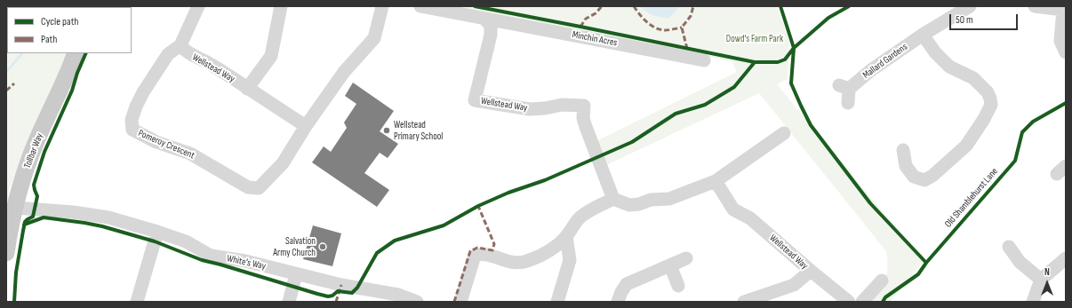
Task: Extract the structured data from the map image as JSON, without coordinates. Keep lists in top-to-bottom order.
{
  "streets": {
    "main road": ["Tollbar Way"],
    "street": [
      "Minchin Acres",
      "Mallard Gardens",
      "Wellstead Way",
      "Pomeroy Crescent",
      "White's Way"
    ],
    "cycle path": ["Old Shamblehurst Lane"]
  },
  "crossings": [
    ["Minchin Acres", "Wellstead Way"],
    ["Wellstead Way", "Pomeroy Crescent"],
    ["Tollbar Way", "White's Way"]
  ],
  "parks": ["Dowd's Farm Park"],
  "places": ["Wellstead Primary School", "Salvation Army Church"],
  "legend": ["Cycle path", "Path"],
  "scale_bar": "50 m",
  "north": "top"
}
